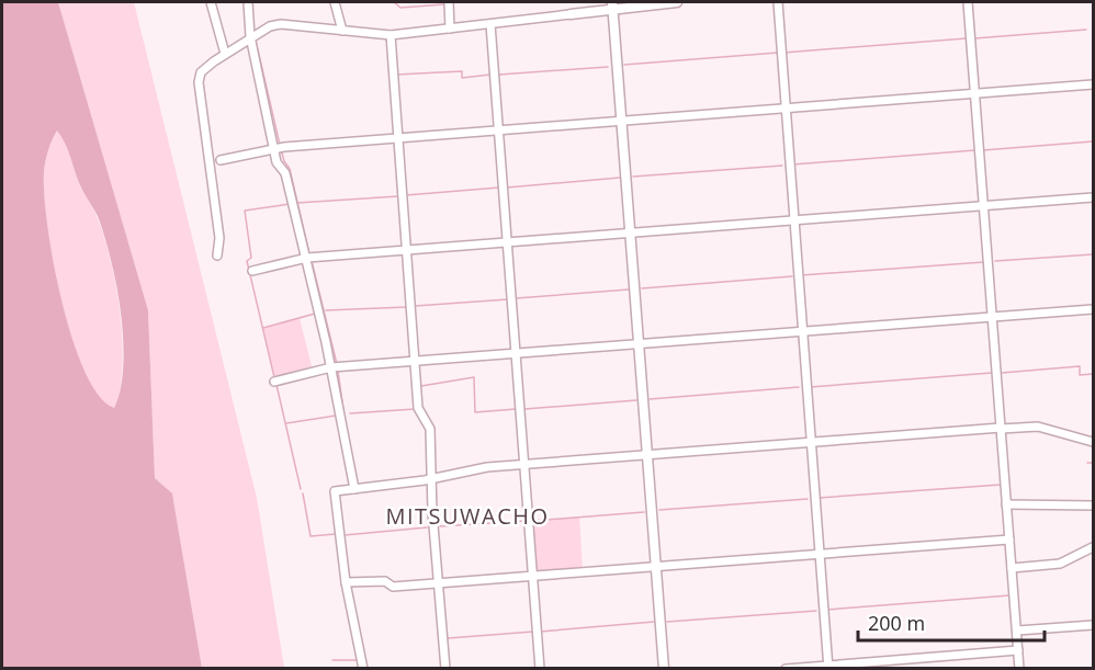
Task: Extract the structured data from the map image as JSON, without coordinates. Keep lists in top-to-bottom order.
{
  "districts": ["MITSUWACHO"],
  "scale_bar": "200 m"
}
